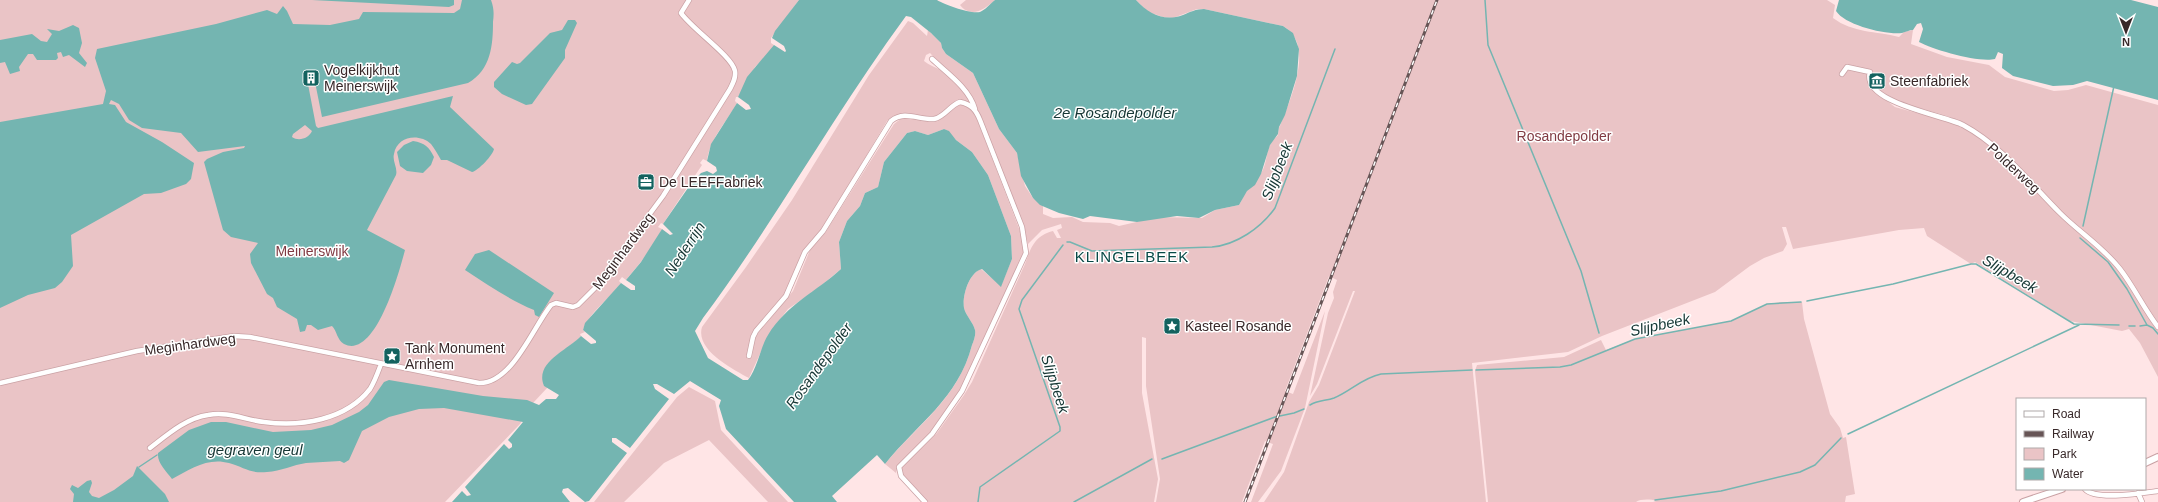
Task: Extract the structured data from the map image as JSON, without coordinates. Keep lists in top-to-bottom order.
{
  "streets": {
    "street": ["Polderweg", "Meginhardweg"]
  },
  "districts": ["KLINGELBEEK"],
  "water": [
    "2e Rosandepolder",
    "Slijpbeek",
    "Nederrijn",
    "Rosandepolder",
    "gegraven geul"
  ],
  "parks": ["Rosandepolder", "Meinerswijk"],
  "places": {
    "building": ["Vogelkijkhut Meinerswijk"],
    "museum": ["Steenfabriek"],
    "office": ["De LEEFFabriek"],
    "place": ["Kasteel Rosande", "Tank Monument Arnhem"]
  },
  "legend": [
    "Road",
    "Railway",
    "Park",
    "Water"
  ],
  "north": "bottom"
}
